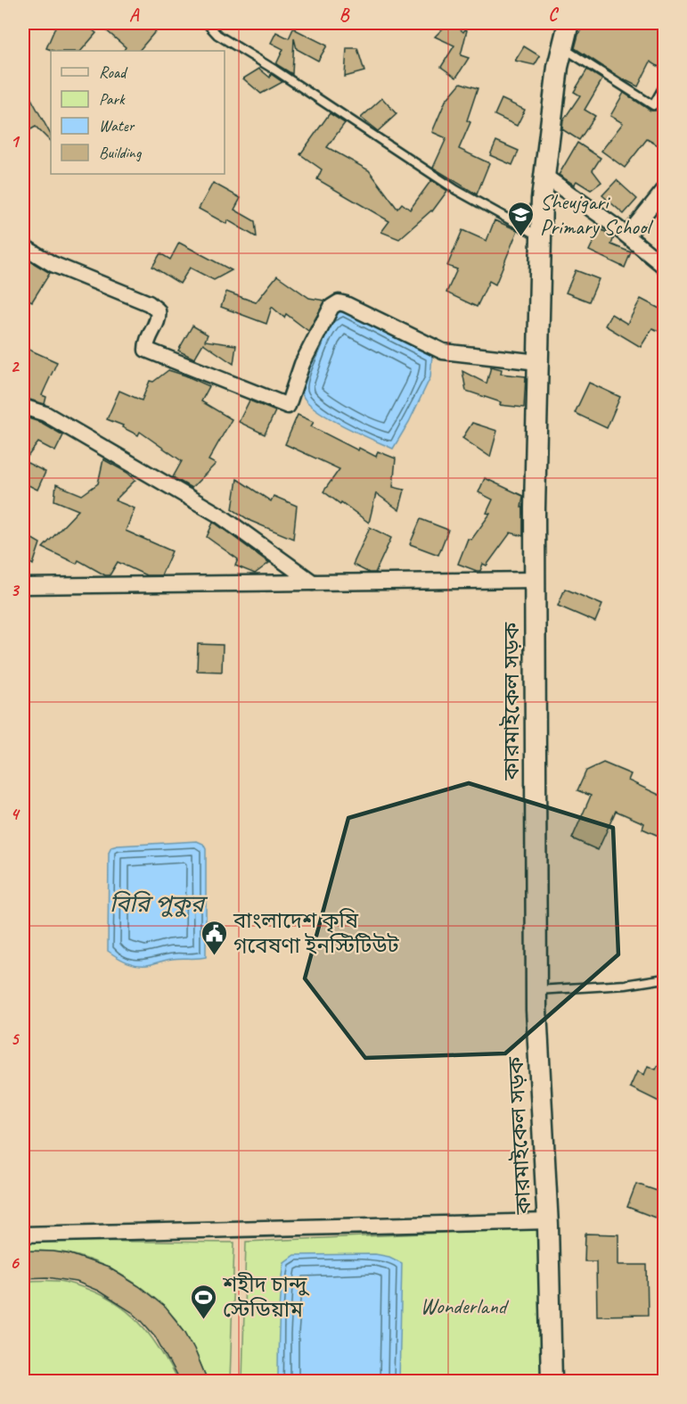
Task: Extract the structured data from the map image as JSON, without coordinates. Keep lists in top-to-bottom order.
{
  "streets": {
    "street": ["কারমাইকেল সড়ক"]
  },
  "water": ["বিরি পুকুর"],
  "parks": ["Wonderland"],
  "places": {
    "school or university": ["Sheujgari Primary School"],
    "public building": ["বাংলাদেশ কৃষি গবেষণা ইনস্টিটিউট"],
    "sports": ["শহীদ চান্দু স্টেডিয়াম"]
  },
  "legend": [
    "Road",
    "Park",
    "Water",
    "Building"
  ],
  "grid": {
    "columns": ["A", "B", "C"],
    "rows": [
      "1",
      "2",
      "3",
      "4",
      "5",
      "6"
    ]
  }
}
